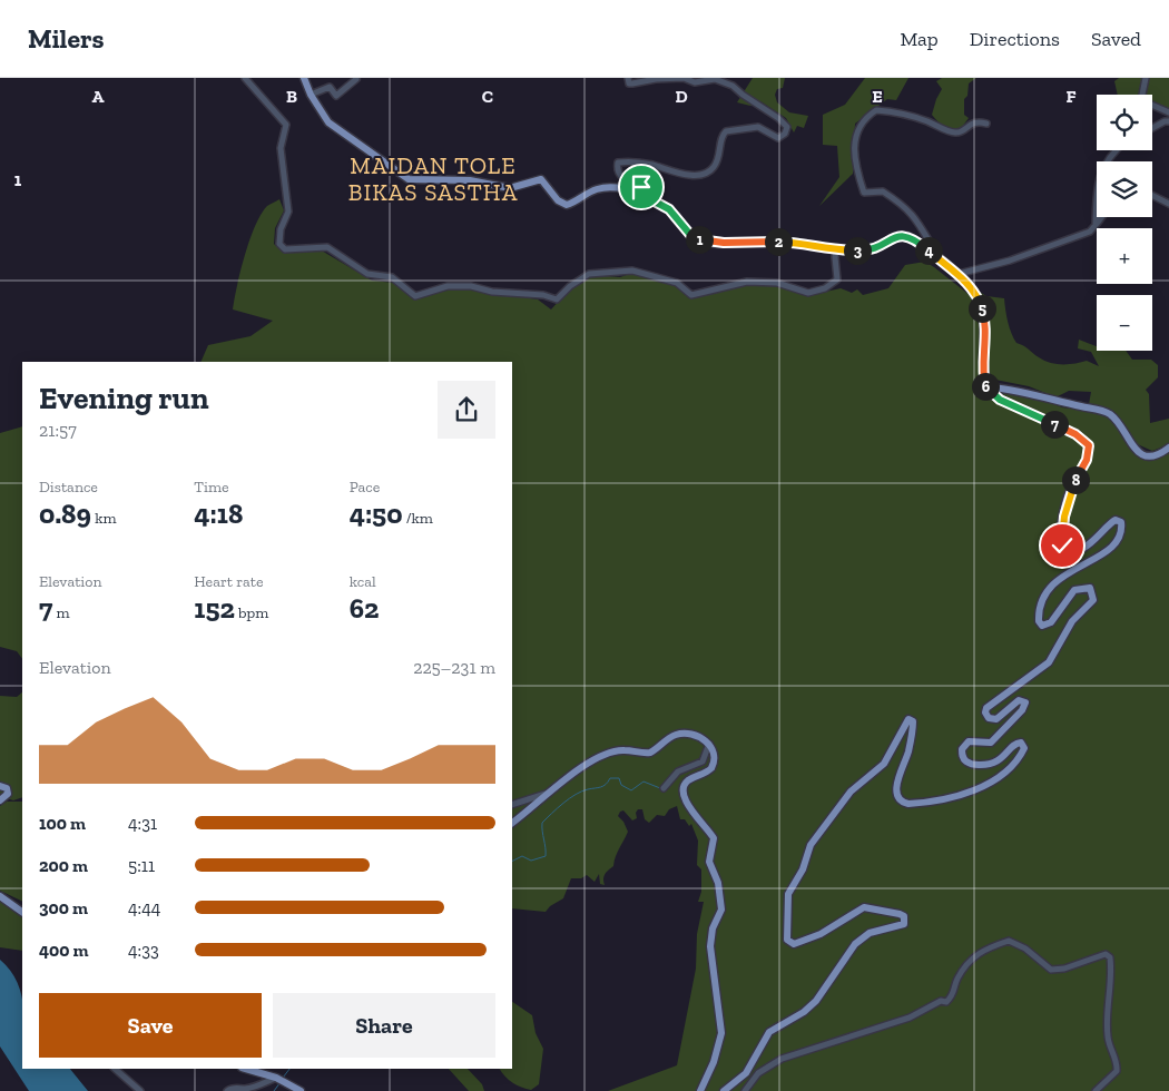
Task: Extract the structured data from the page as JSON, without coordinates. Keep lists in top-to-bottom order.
{
  "districts": ["MAIDAN TOLE BIKAS SASTHA"],
  "page": {
    "header": "Milers",
    "nav": ["Map", "Directions", "Saved"],
    "map_buttons": ["+", "−"],
    "pins": [
      "1",
      "2",
      "3",
      "4",
      "5",
      "6",
      "7",
      "8"
    ],
    "heading": ["Evening run", "21:57"],
    "stats": [
      ["Distance", "0.89 km"],
      ["Time", "4:18"],
      ["Pace", "4:50 /km"],
      ["Elevation", "7 m"],
      ["Heart rate", "152 bpm"],
      ["kcal", "62"]
    ],
    "chart": ["Elevation", "225–231 m"],
    "list": [
      {
        "name": "100 m",
        "note": "4:31"
      },
      {
        "name": "200 m",
        "note": "5:11"
      },
      {
        "name": "300 m",
        "note": "4:44"
      },
      {
        "name": "400 m",
        "note": "4:33"
      }
    ],
    "buttons": ["Save", "Share"]
  },
  "grid": {
    "columns": [
      "A",
      "B",
      "C",
      "D",
      "E",
      "F"
    ],
    "rows": ["1"]
  }
}
